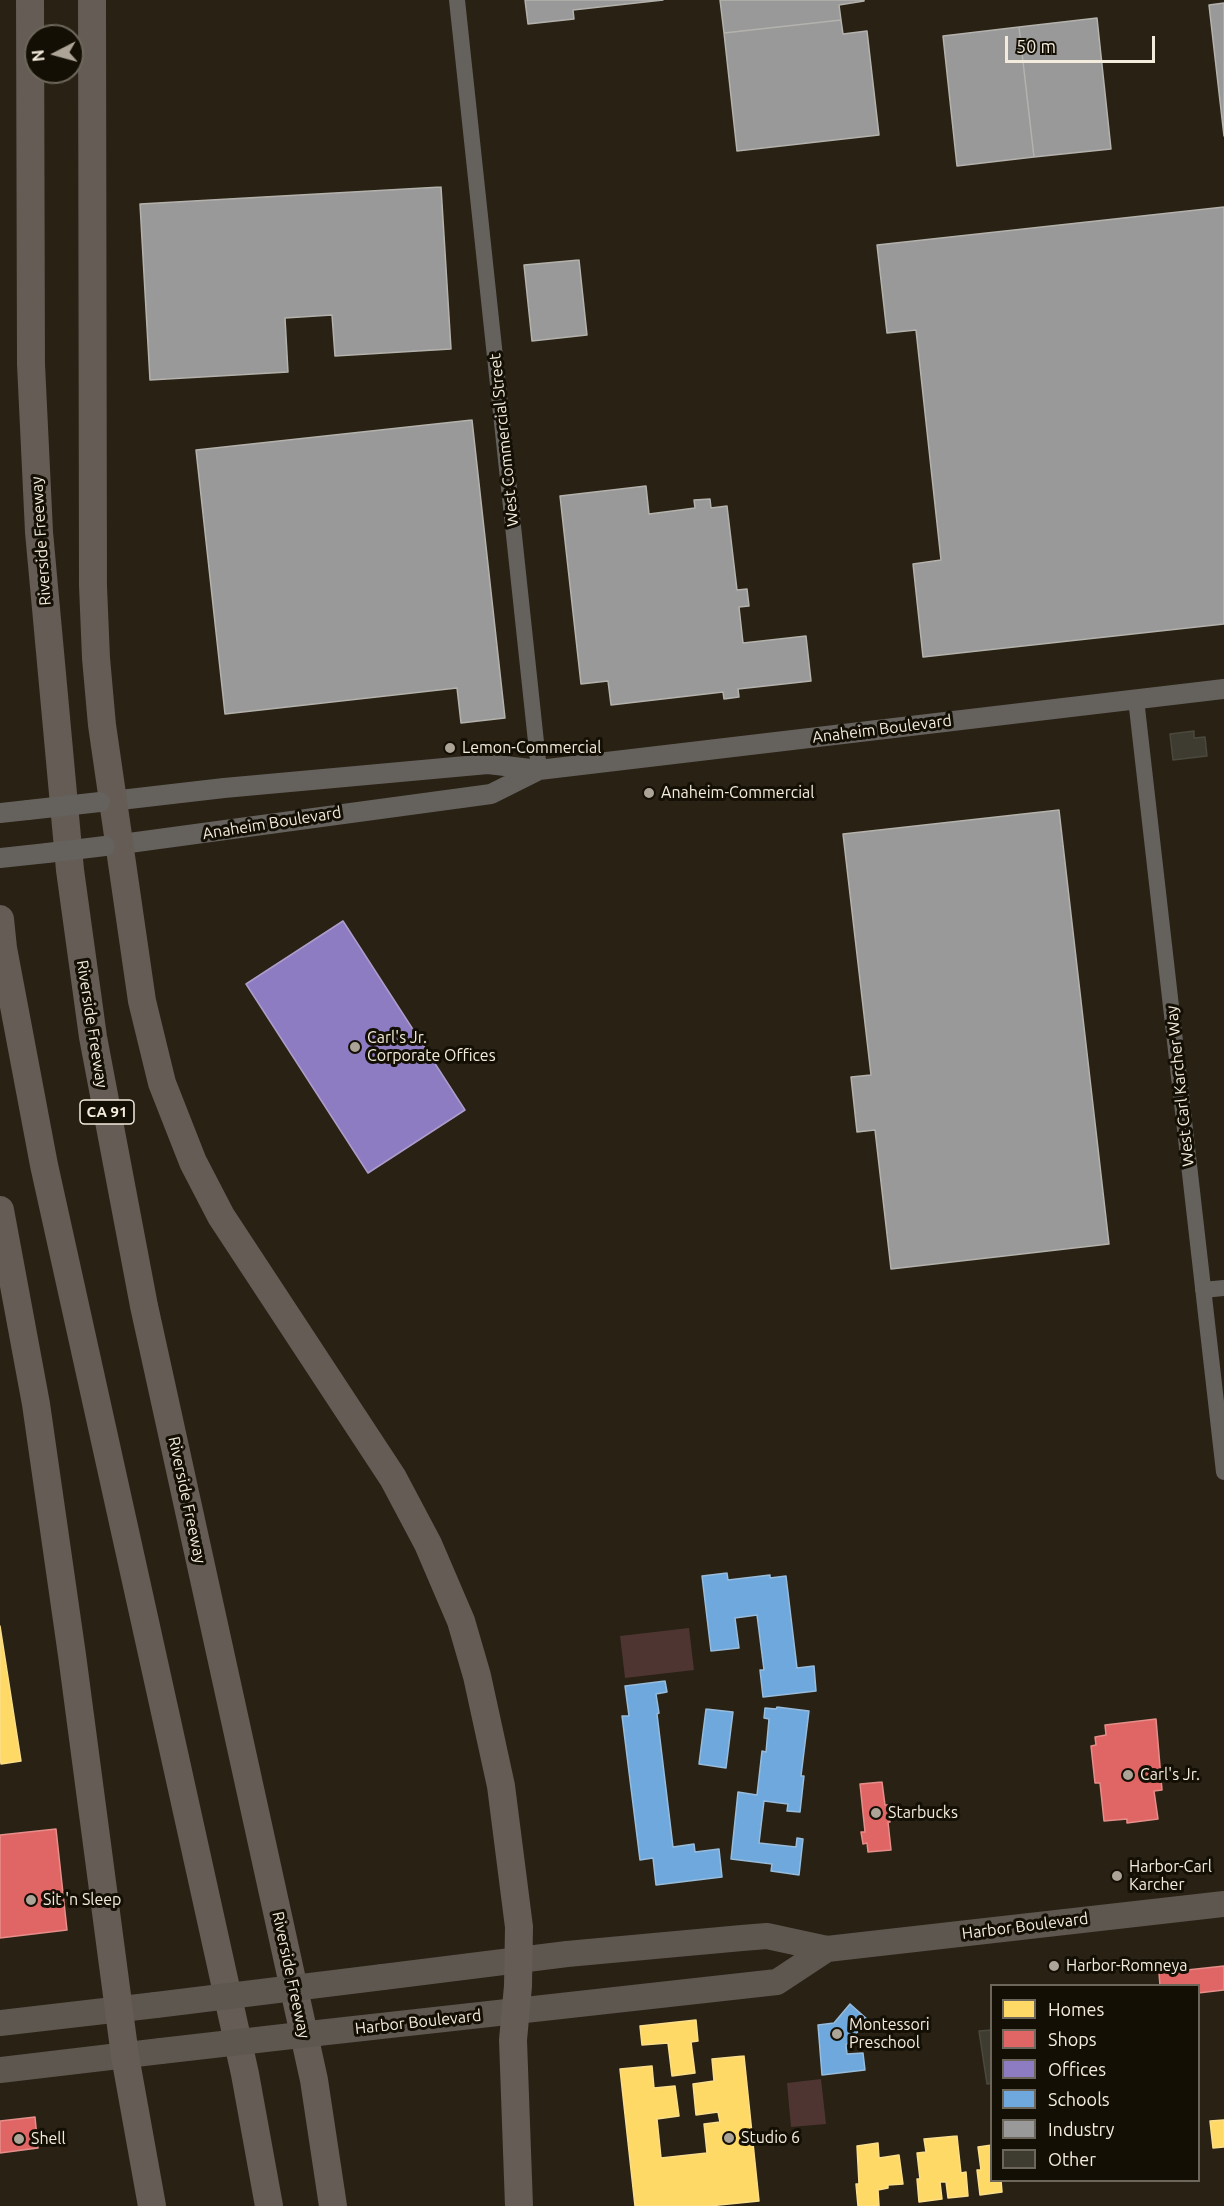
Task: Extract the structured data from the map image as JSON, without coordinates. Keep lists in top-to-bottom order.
{
  "streets": {
    "highway": ["Riverside Freeway", "CA 91"],
    "main road": ["Harbor Boulevard"],
    "street": ["West Commercial Street", "Anaheim Boulevard", "West Carl Karcher Way"]
  },
  "crossings": [
    ["West Commercial Street", "Anaheim Boulevard"],
    ["Anaheim Boulevard", "West Carl Karcher Way"]
  ],
  "places": [
    "Lemon-Commercial",
    "Anaheim-Commercial",
    "Carl's Jr. Corporate Offices",
    "Carl's Jr.",
    "Starbucks",
    "Harbor-Carl Karcher",
    "Sit 'n Sleep",
    "Harbor-Romneya",
    "Montessori Preschool",
    "Studio 6",
    "Shell"
  ],
  "legend": [
    "Homes",
    "Shops",
    "Offices",
    "Schools",
    "Industry",
    "Other"
  ],
  "scale_bar": "50 m",
  "north": "left"
}
